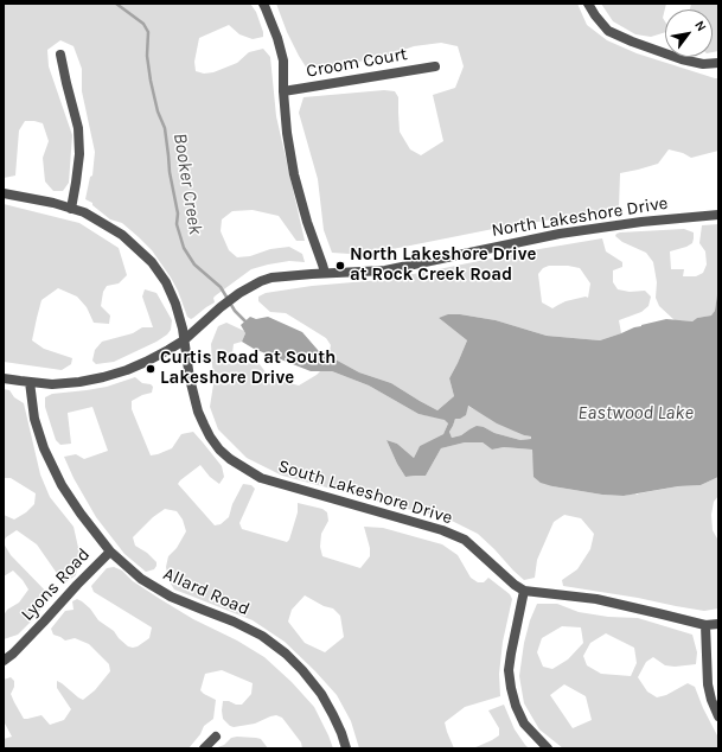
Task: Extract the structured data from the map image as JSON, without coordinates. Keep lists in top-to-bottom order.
{
  "streets": {
    "street": [
      "Croom Court",
      "North Lakeshore Drive",
      "South Lakeshore Drive",
      "Lyons Road",
      "Allard Road"
    ]
  },
  "crossings": [
    ["North Lakeshore Drive", "South Lakeshore Drive"],
    ["North Lakeshore Drive", "Allard Road"],
    ["Lyons Road", "Allard Road"]
  ],
  "water": ["Booker Creek", "Eastwood Lake"],
  "places": ["North Lakeshore Drive at Rock Creek Road", "Curtis Road at South Lakeshore Drive"],
  "north": "top right"
}
